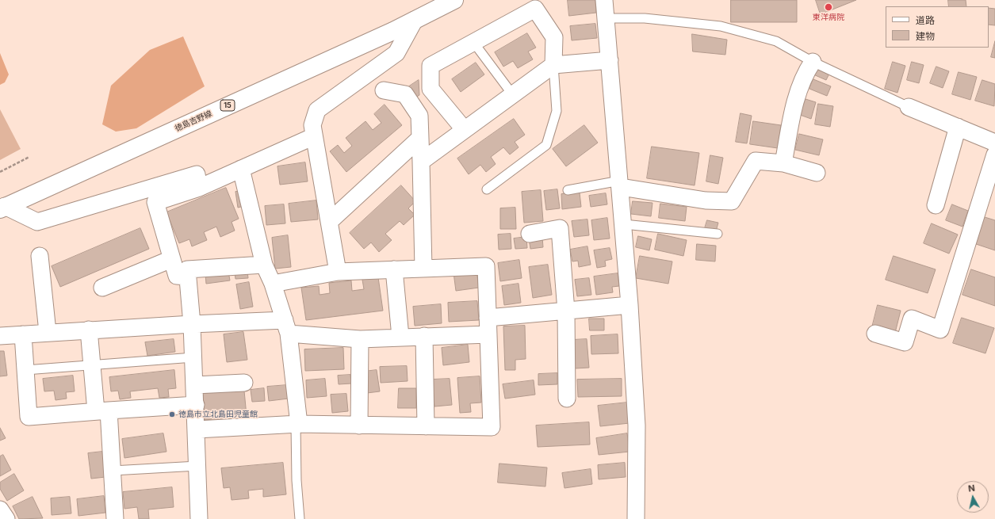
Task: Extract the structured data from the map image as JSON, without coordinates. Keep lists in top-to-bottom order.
{
  "streets": {
    "main road": ["15", "徳島吉野線"]
  },
  "places": ["東洋病院", "徳島市立北島田児童館"],
  "legend": ["道路", "建物"],
  "north": "top"
}
